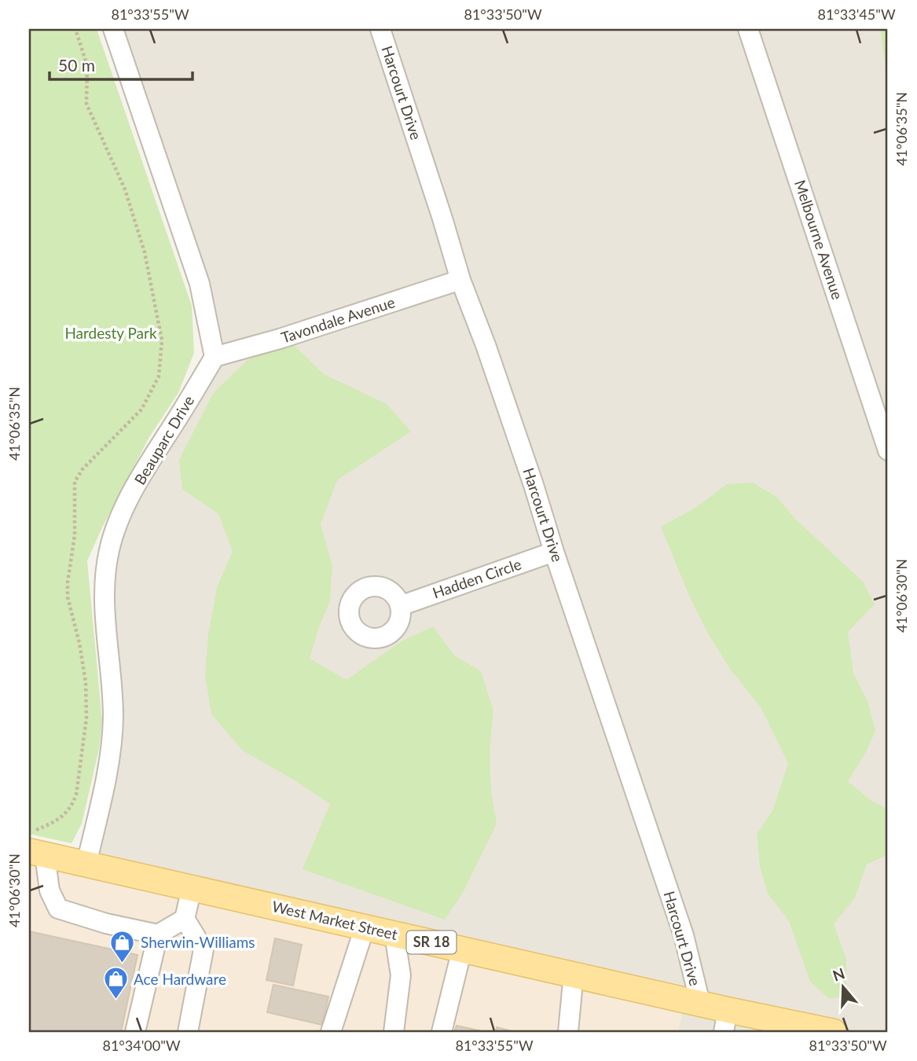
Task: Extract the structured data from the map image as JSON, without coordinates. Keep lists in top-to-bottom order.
{
  "streets": {
    "main road": ["West Market Street", "SR 18"],
    "street": [
      "Harcourt Drive",
      "Melbourne Avenue",
      "Tavondale Avenue",
      "Beauparc Drive",
      "Hadden Circle"
    ]
  },
  "crossings": [
    ["Harcourt Drive", "Tavondale Avenue"],
    ["Harcourt Drive", "Hadden Circle"],
    ["Harcourt Drive", "West Market Street"],
    ["Tavondale Avenue", "Beauparc Drive"],
    ["Beauparc Drive", "West Market Street"]
  ],
  "parks": ["Hardesty Park"],
  "places": {
    "shop": ["Sherwin-Williams", "Ace Hardware"]
  },
  "scale_bar": "50 m",
  "north": "top",
  "coordinates": [
    "81°33'55\"W",
    "81°33'50\"W",
    "81°33'45\"W",
    "41°06'35\"N",
    "41°06'30\"N",
    "81°34'00\"W"
  ]
}
